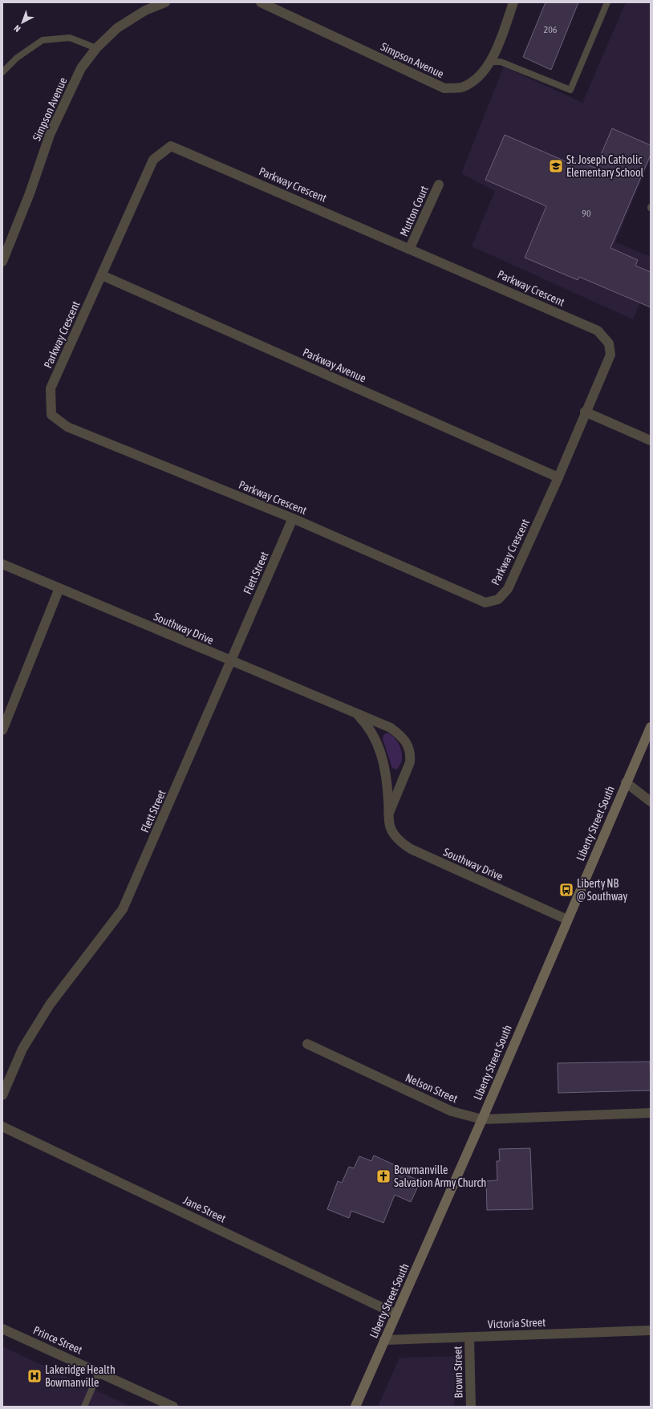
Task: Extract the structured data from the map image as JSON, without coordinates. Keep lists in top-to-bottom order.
{
  "streets": {
    "main road": ["Liberty Street South"],
    "street": [
      "Simpson Avenue",
      "Parkway Crescent",
      "Mutton Court",
      "Parkway Avenue",
      "Flett Street",
      "Southway Drive",
      "Nelson Street",
      "Jane Street",
      "Victoria Street",
      "Prince Street",
      "Brown Street"
    ]
  },
  "crossings": [
    ["Parkway Crescent", "Mutton Court"],
    ["Parkway Crescent", "Parkway Avenue"],
    ["Parkway Crescent", "Flett Street"],
    ["Flett Street", "Southway Drive"],
    ["Southway Drive", "Liberty Street South"],
    ["Liberty Street South", "Nelson Street"],
    ["Liberty Street South", "Jane Street"],
    ["Liberty Street South", "Victoria Street"],
    ["Victoria Street", "Brown Street"]
  ],
  "places": {
    "school or university": ["St. Joseph Catholic Elementary School"],
    "bus stop": ["Liberty NB @ Southway"],
    "church": ["Bowmanville Salvation Army Church"],
    "hospital": ["Lakeridge Health Bowmanville"]
  },
  "house_numbers": ["206", "90"],
  "north": "bottom left"
}
